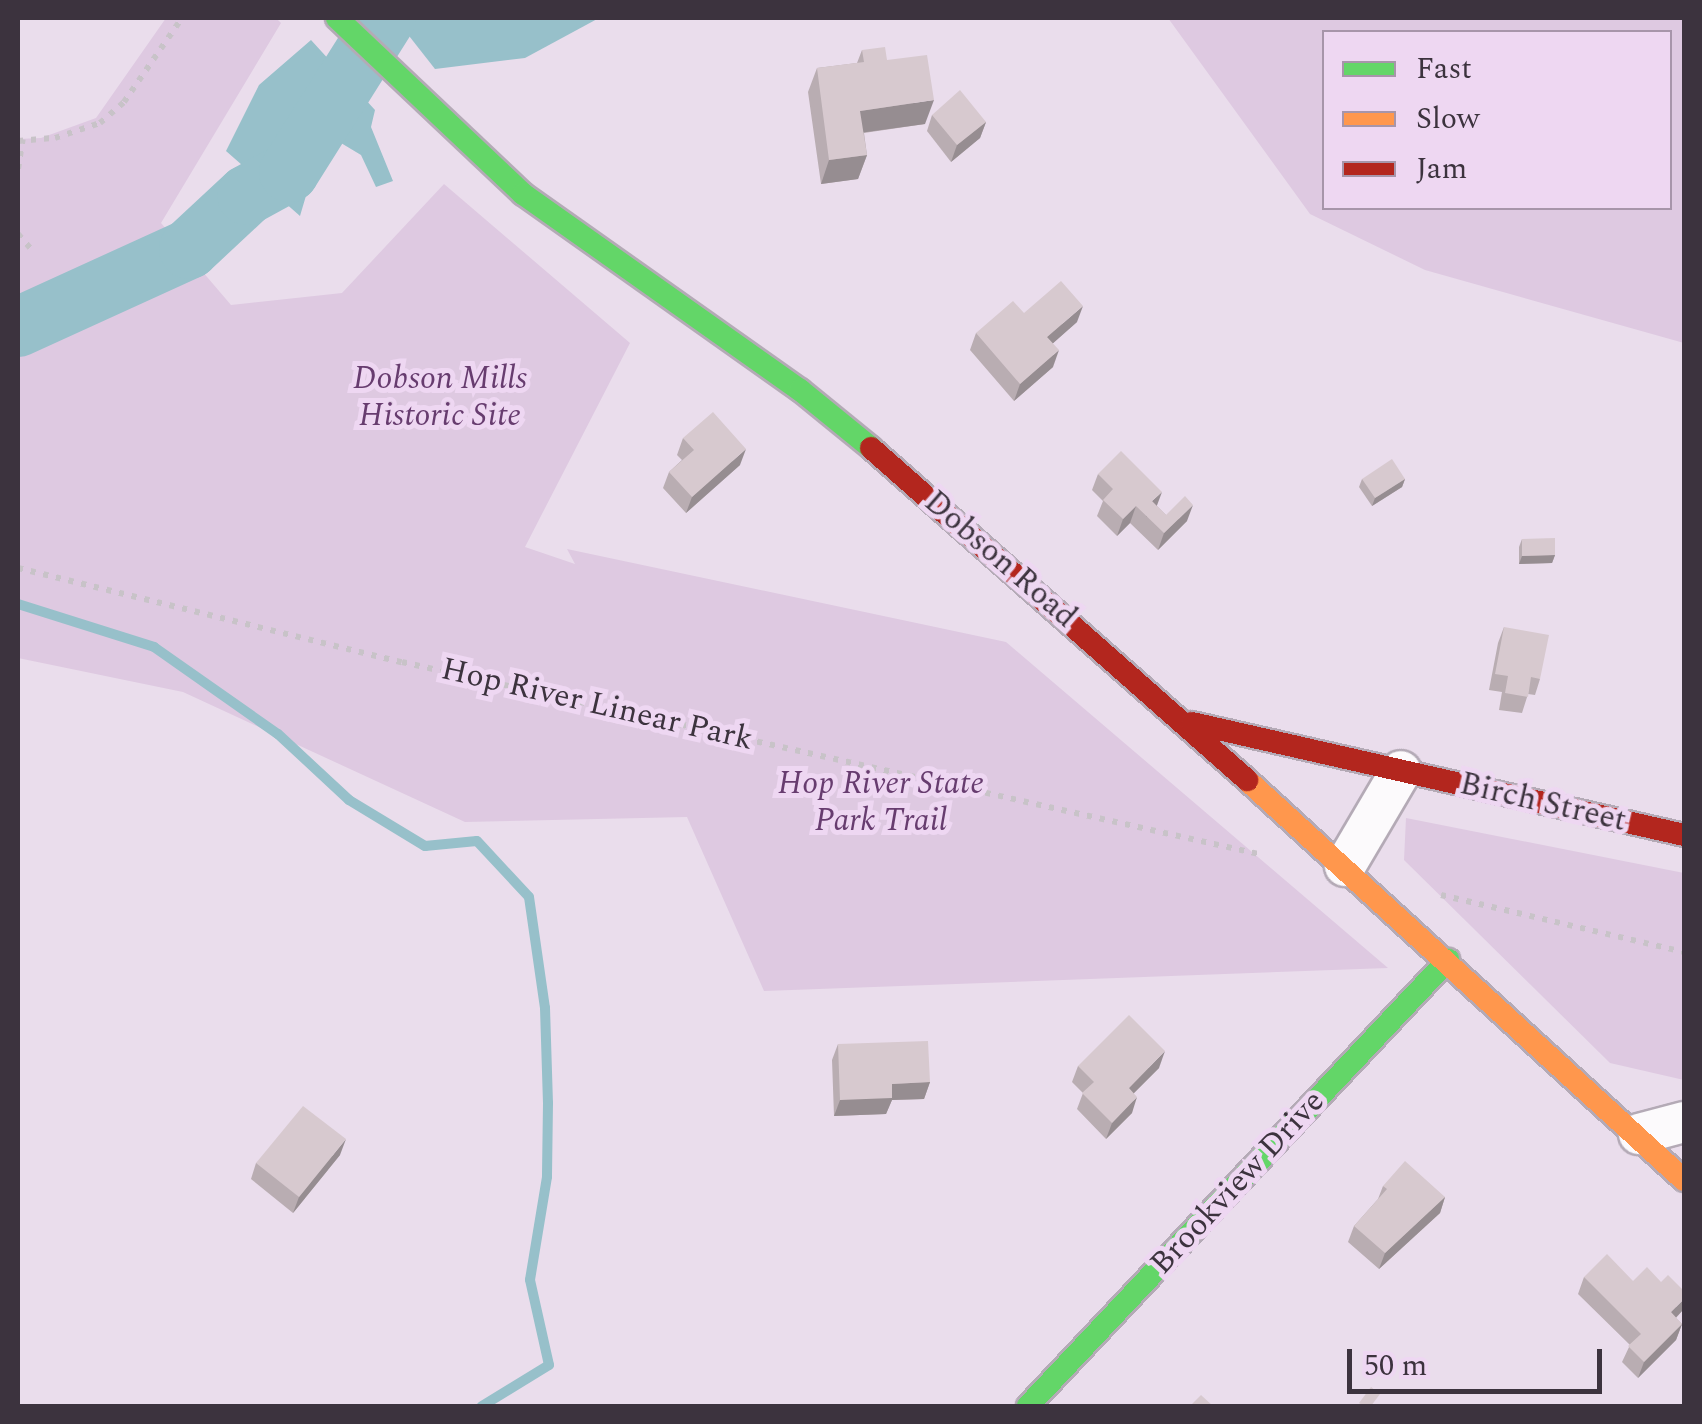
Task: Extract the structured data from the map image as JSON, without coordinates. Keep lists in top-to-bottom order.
{
  "streets": {
    "street": ["Dobson Road", "Birch Street", "Brookview Drive"],
    "path": ["Hop River Linear Park"]
  },
  "crossings": [
    ["Dobson Road", "Birch Street"],
    ["Dobson Road", "Brookview Drive"]
  ],
  "parks": ["Dobson Mills Historic Site", "Hop River State Park Trail"],
  "legend": ["Fast", "Slow", "Jam"],
  "scale_bar": "50 m"
}
